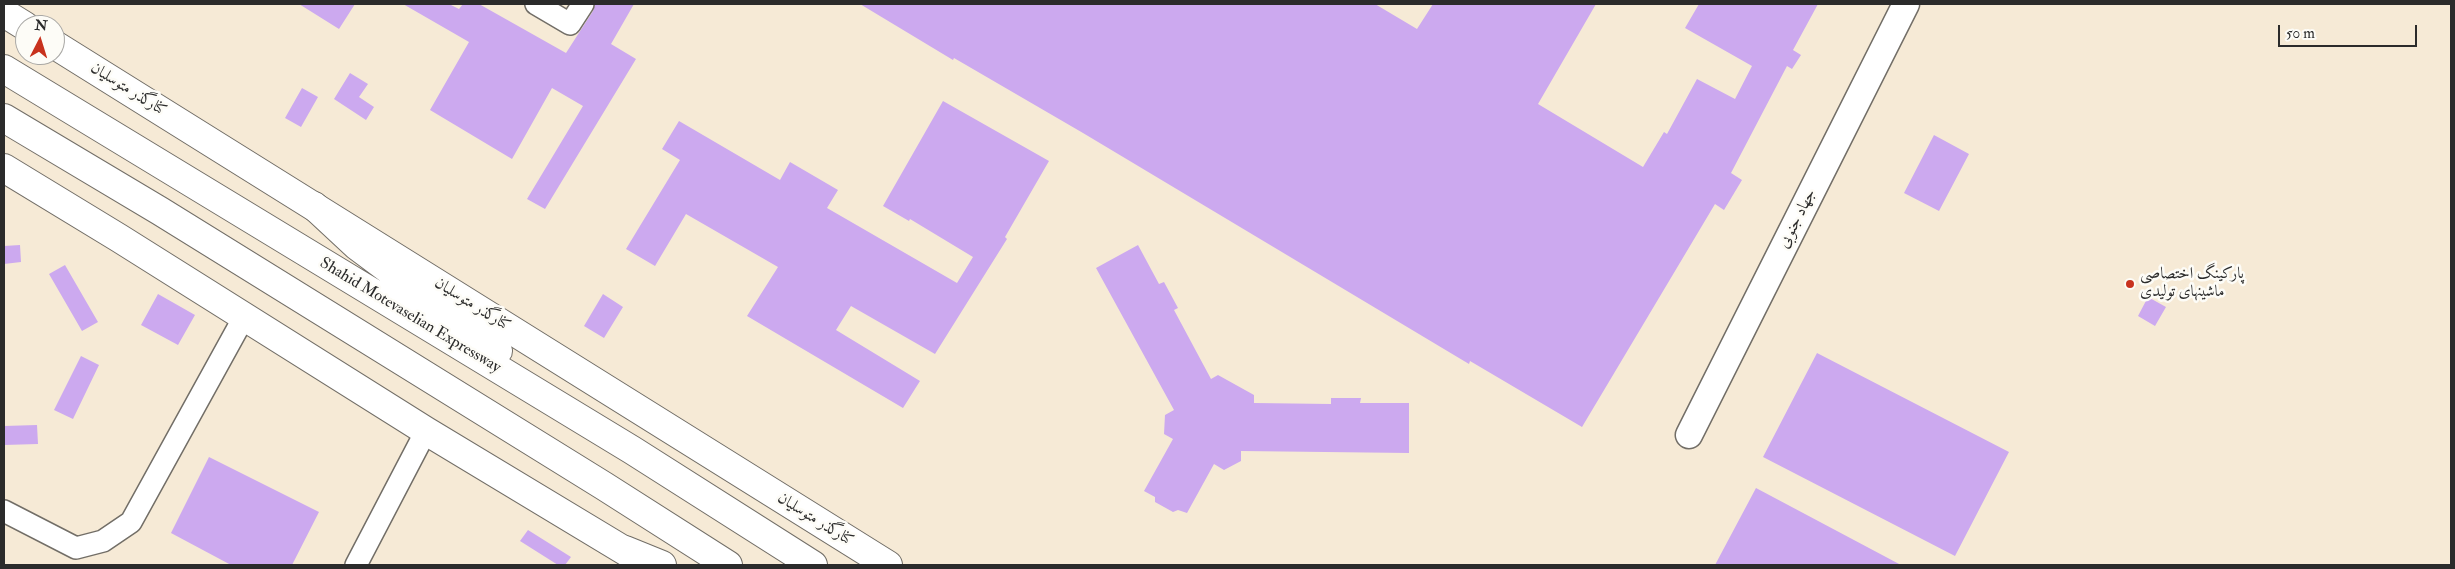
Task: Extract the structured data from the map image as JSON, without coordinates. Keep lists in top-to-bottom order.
{
  "streets": {
    "main road": ["کنارگذر متوسلیان", "Shahid Motevaselian Expressway"],
    "street": ["جهاد جنوبی"]
  },
  "places": ["پارکینگ اختصاصی ماشینهای تولیدی"],
  "scale_bar": "50 m",
  "north": "top"
}
